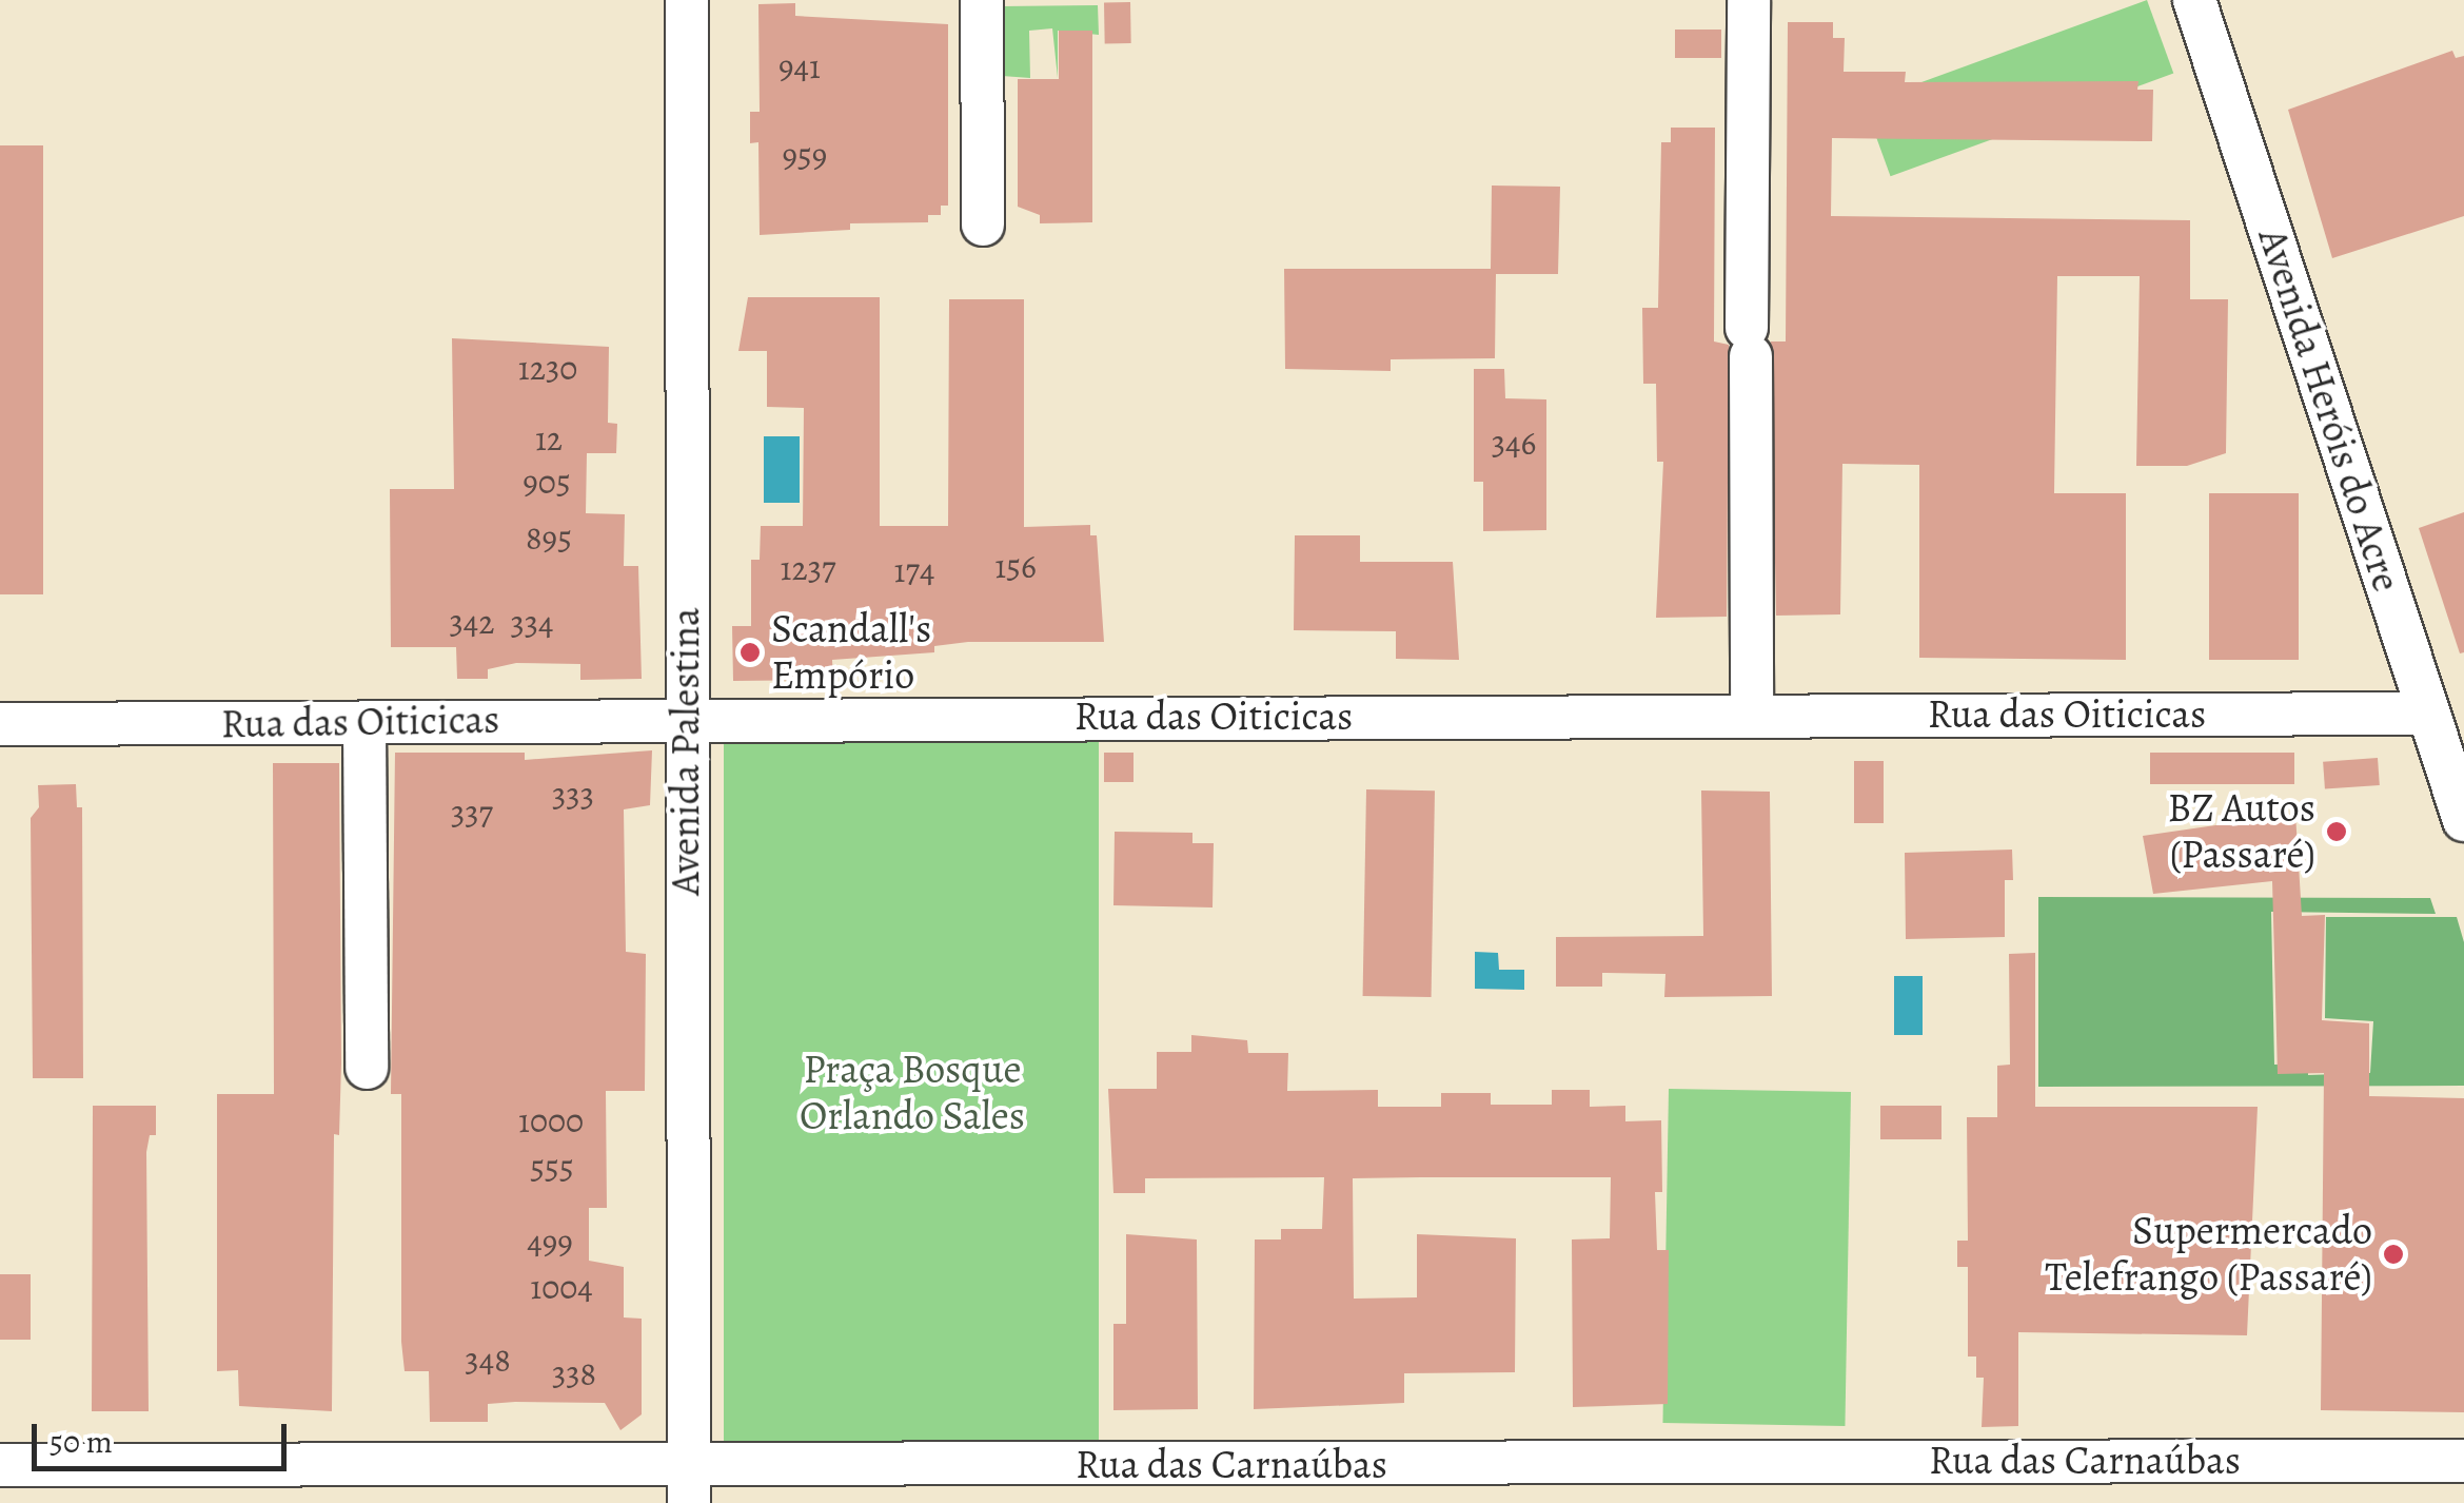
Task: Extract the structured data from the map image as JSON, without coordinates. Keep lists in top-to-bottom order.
{
  "streets": {
    "street": [
      "Avenida Heróis do Acre",
      "Rua das Oiticicas",
      "Avenida Palestina",
      "Rua das Carnaúbas"
    ]
  },
  "crossings": [
    ["Avenida Heróis do Acre", "Rua das Oiticicas"],
    ["Rua das Oiticicas", "Avenida Palestina"],
    ["Avenida Palestina", "Rua das Carnaúbas"]
  ],
  "parks": ["Praça Bosque Orlando Sales"],
  "places": ["Scandall's Empório", "BZ Autos (Passaré)", "Supermercado Telefrango (Passaré)"],
  "house_numbers": [
    "941",
    "959",
    "1230",
    "12",
    "346",
    "905",
    "895",
    "156",
    "1237",
    "174",
    "342",
    "334",
    "333",
    "337",
    "1000",
    "555",
    "499",
    "1004",
    "348",
    "338"
  ],
  "scale_bar": "50 m"
}
